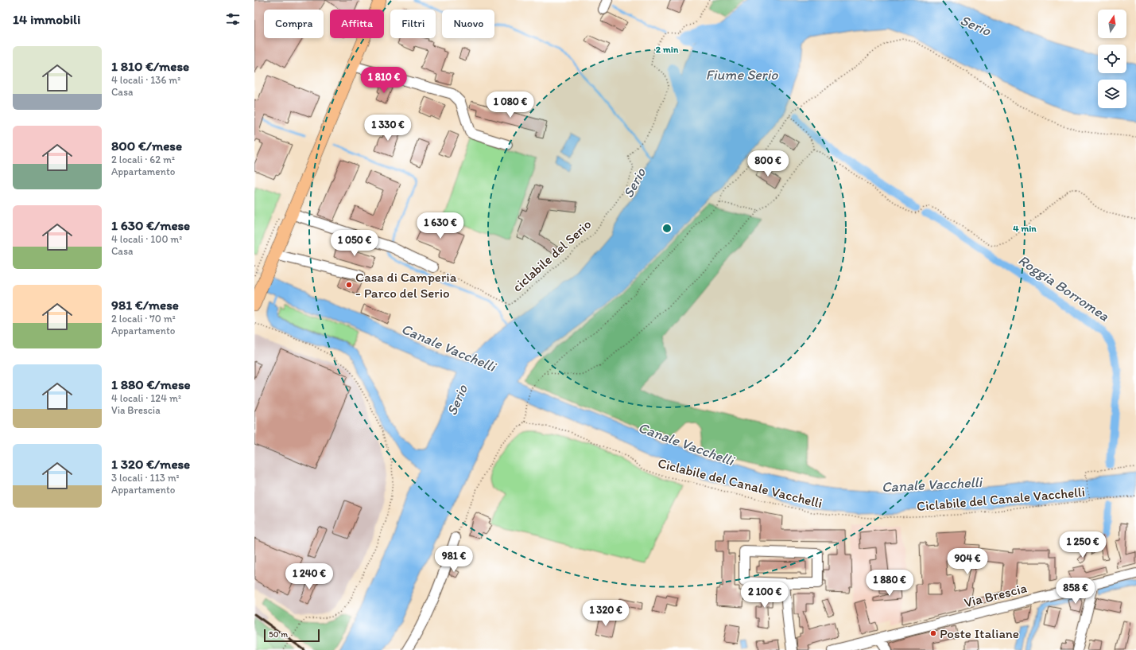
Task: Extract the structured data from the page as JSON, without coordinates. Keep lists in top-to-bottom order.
{
  "streets": {
    "street": ["Via Brescia"],
    "path": ["ciclabile del Serio", "Ciclabile del Canale Vacchelli"]
  },
  "water": [
    "Serio",
    "Fiume Serio",
    "Roggia Borromea",
    "Canale Vacchelli"
  ],
  "places": ["Casa di Camperia - Parco del Serio", "Poste Italiane"],
  "scale_bar": "50 m",
  "north": "top",
  "page": {
    "heading": "14 immobili",
    "chip": [
      "Compra",
      "Affitta",
      "Filtri",
      "Nuovo"
    ],
    "list": [
      {
        "name": "1 810 €/mese",
        "note": "4 locali · 136 m² · Casa"
      },
      {
        "name": "800 €/mese",
        "note": "2 locali · 62 m² · Appartamento"
      },
      {
        "name": "1 630 €/mese",
        "note": "4 locali · 100 m² · Casa"
      },
      {
        "name": "981 €/mese",
        "note": "2 locali · 70 m² · Appartamento"
      },
      {
        "name": "1 880 €/mese",
        "note": "4 locali · 124 m² · Via Brescia"
      },
      {
        "name": "1 320 €/mese",
        "note": "3 locali · 113 m² · Appartamento"
      }
    ],
    "price": [
      "1 810 €",
      "1 080 €",
      "1 330 €",
      "800 €",
      "1 630 €",
      "1 050 €",
      "1 250 €",
      "981 €",
      "904 €",
      "1 240 €",
      "1 880 €",
      "858 €",
      "2 100 €",
      "1 320 €"
    ],
    "scale": "50 m"
  },
  "rings": ["2 min", "4 min"]
}
